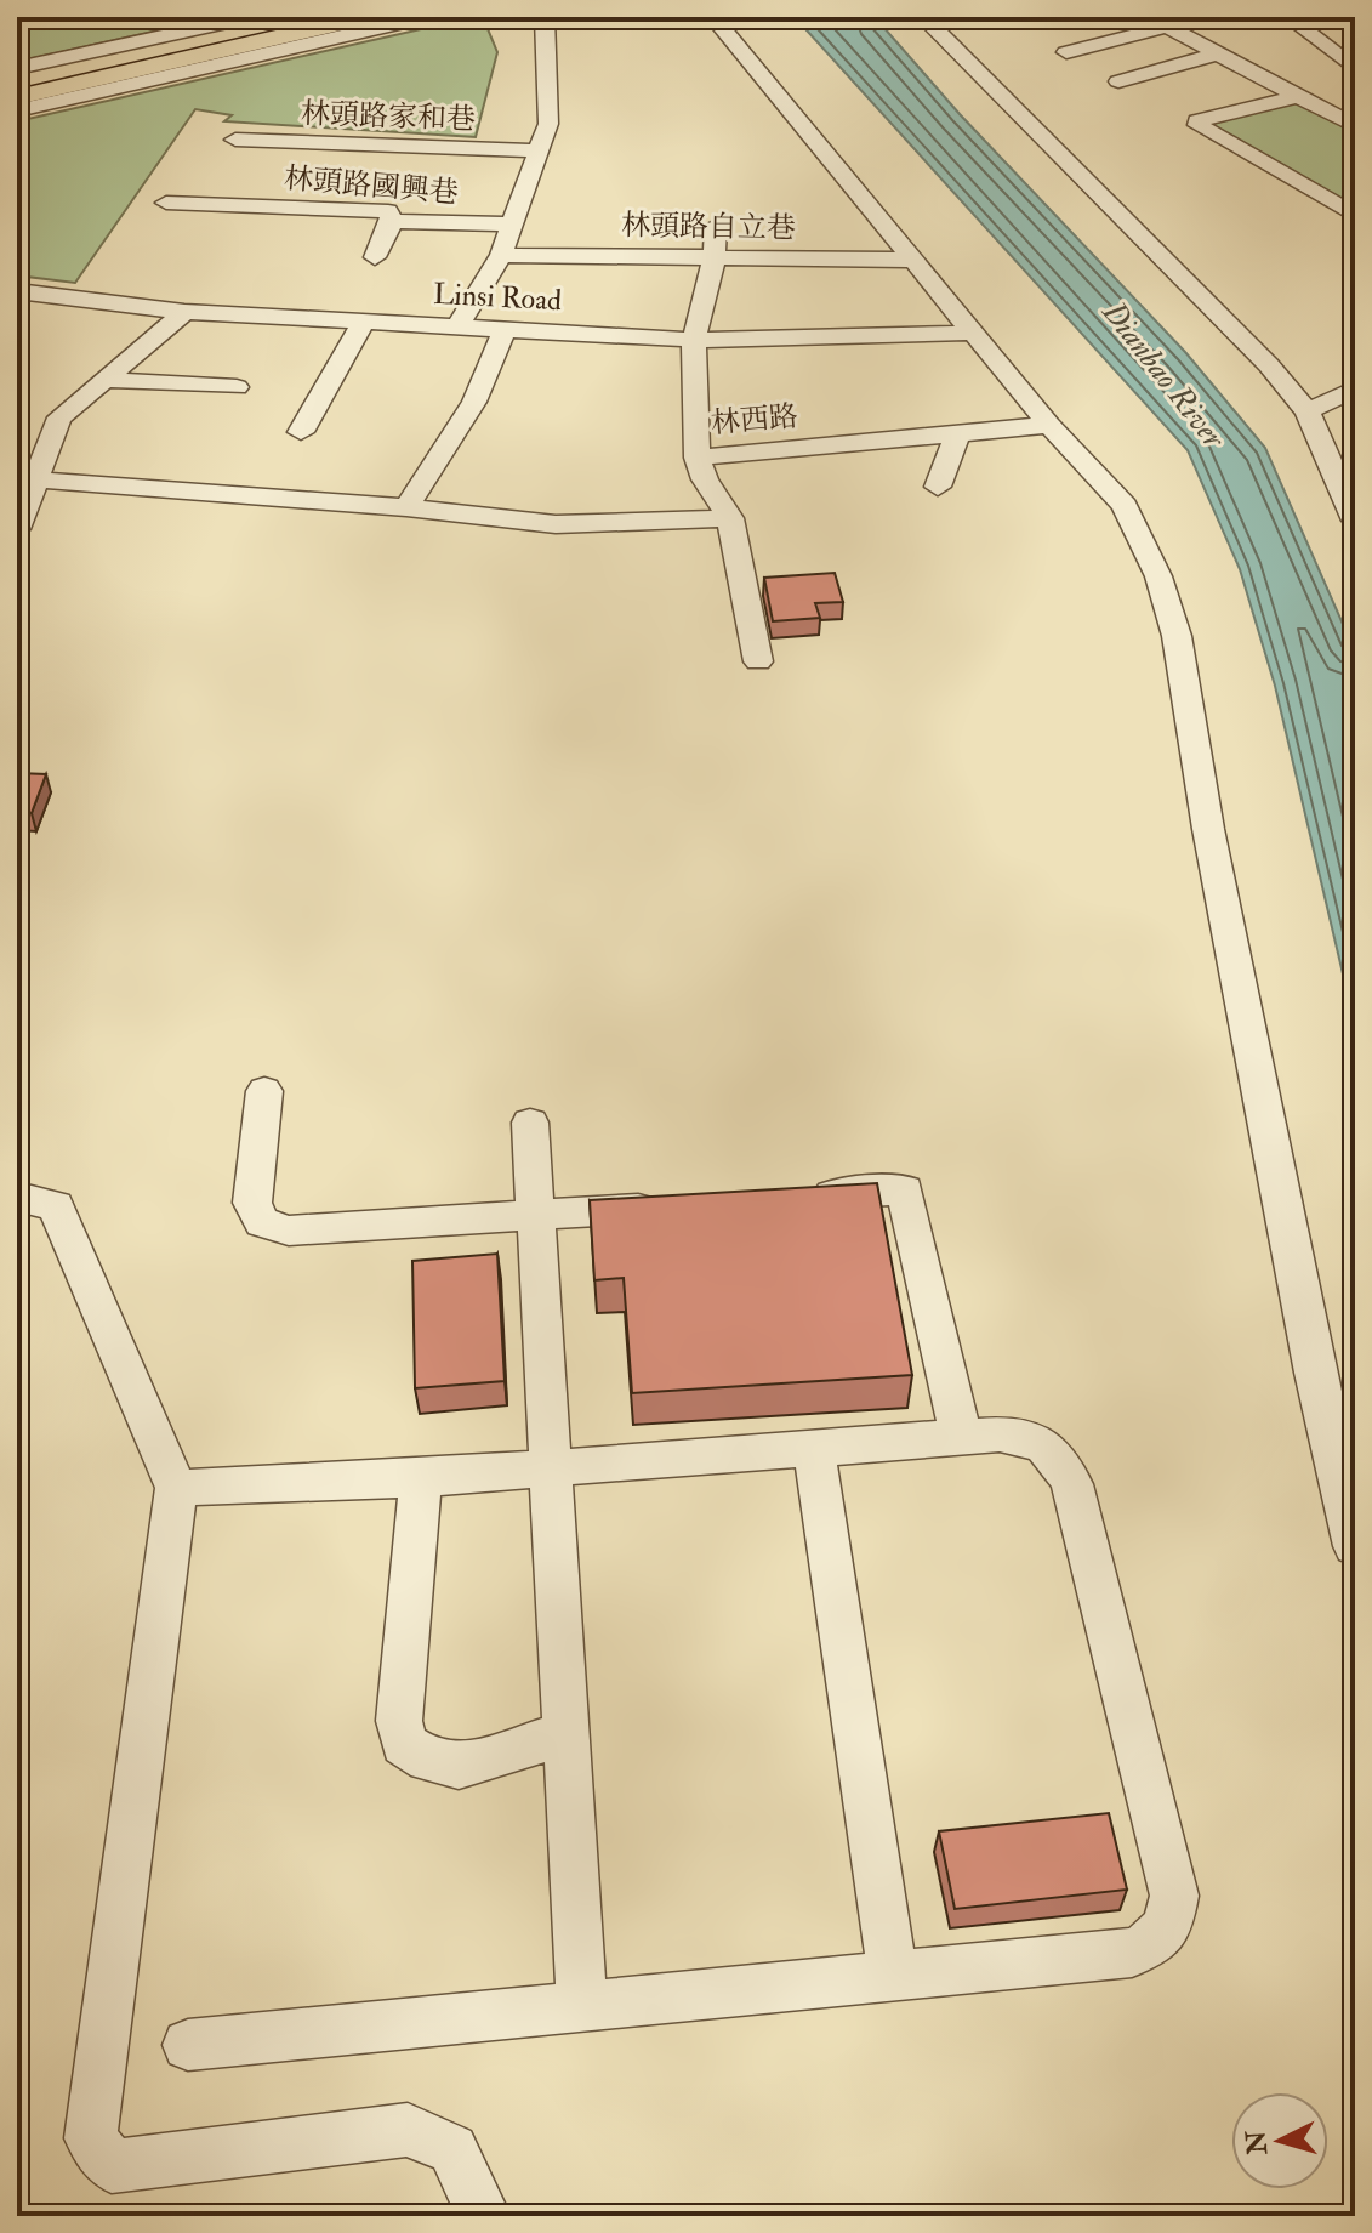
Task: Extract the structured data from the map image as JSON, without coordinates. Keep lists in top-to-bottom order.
{
  "streets": {
    "street": [
      "林頭路家和巷",
      "林頭路國興巷",
      "林頭路自立巷",
      "Linsi Road",
      "林西路"
    ]
  },
  "crossings": [
    ["林頭路自立巷", "林西路"],
    ["Linsi Road", "林西路"]
  ],
  "water": ["Dianbao River"],
  "north": "left"
}
